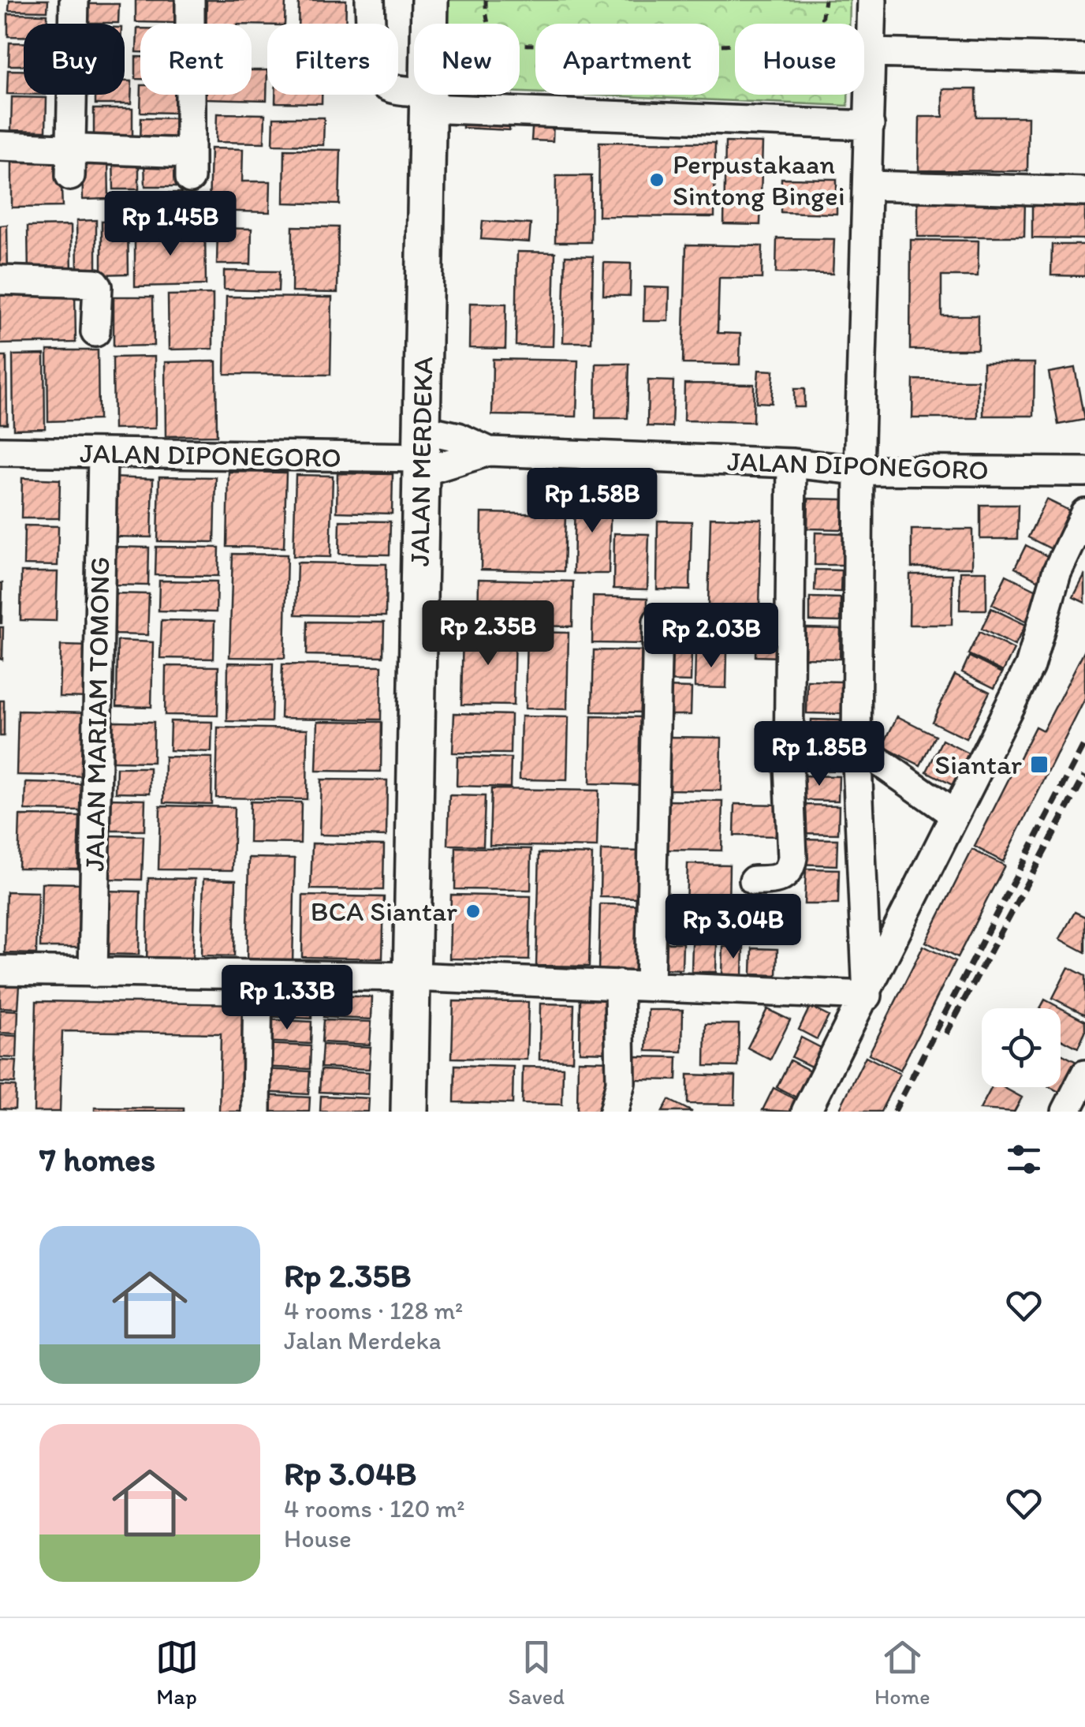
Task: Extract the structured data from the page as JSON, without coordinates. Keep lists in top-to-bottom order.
{
  "streets": {
    "main road": ["JALAN MERDEKA"],
    "street": ["JALAN DIPONEGORO", "JALAN MARIAM TOMONG"]
  },
  "crossings": [
    ["JALAN DIPONEGORO", "JALAN MERDEKA"],
    ["JALAN DIPONEGORO", "JALAN MARIAM TOMONG"]
  ],
  "places": {
    "other": ["Perpustakaan Sintong Bingei", "BCA Siantar"],
    "transit": ["Siantar"]
  },
  "page": {
    "chip": [
      "Buy",
      "Rent",
      "Filters",
      "New",
      "Apartment",
      "House"
    ],
    "price": [
      "Rp 1.45B",
      "Rp 1.58B",
      "Rp 2.35B",
      "Rp 2.03B",
      "Rp 1.85B",
      "Rp 3.04B",
      "Rp 1.33B"
    ],
    "heading": "7 homes",
    "list": [
      {
        "name": "Rp 2.35B",
        "note": "4 rooms · 128 m² · Jalan Merdeka"
      },
      {
        "name": "Rp 3.04B",
        "note": "4 rooms · 120 m² · House"
      }
    ],
    "tabs": ["Map", "Saved", "Home"]
  }
}
